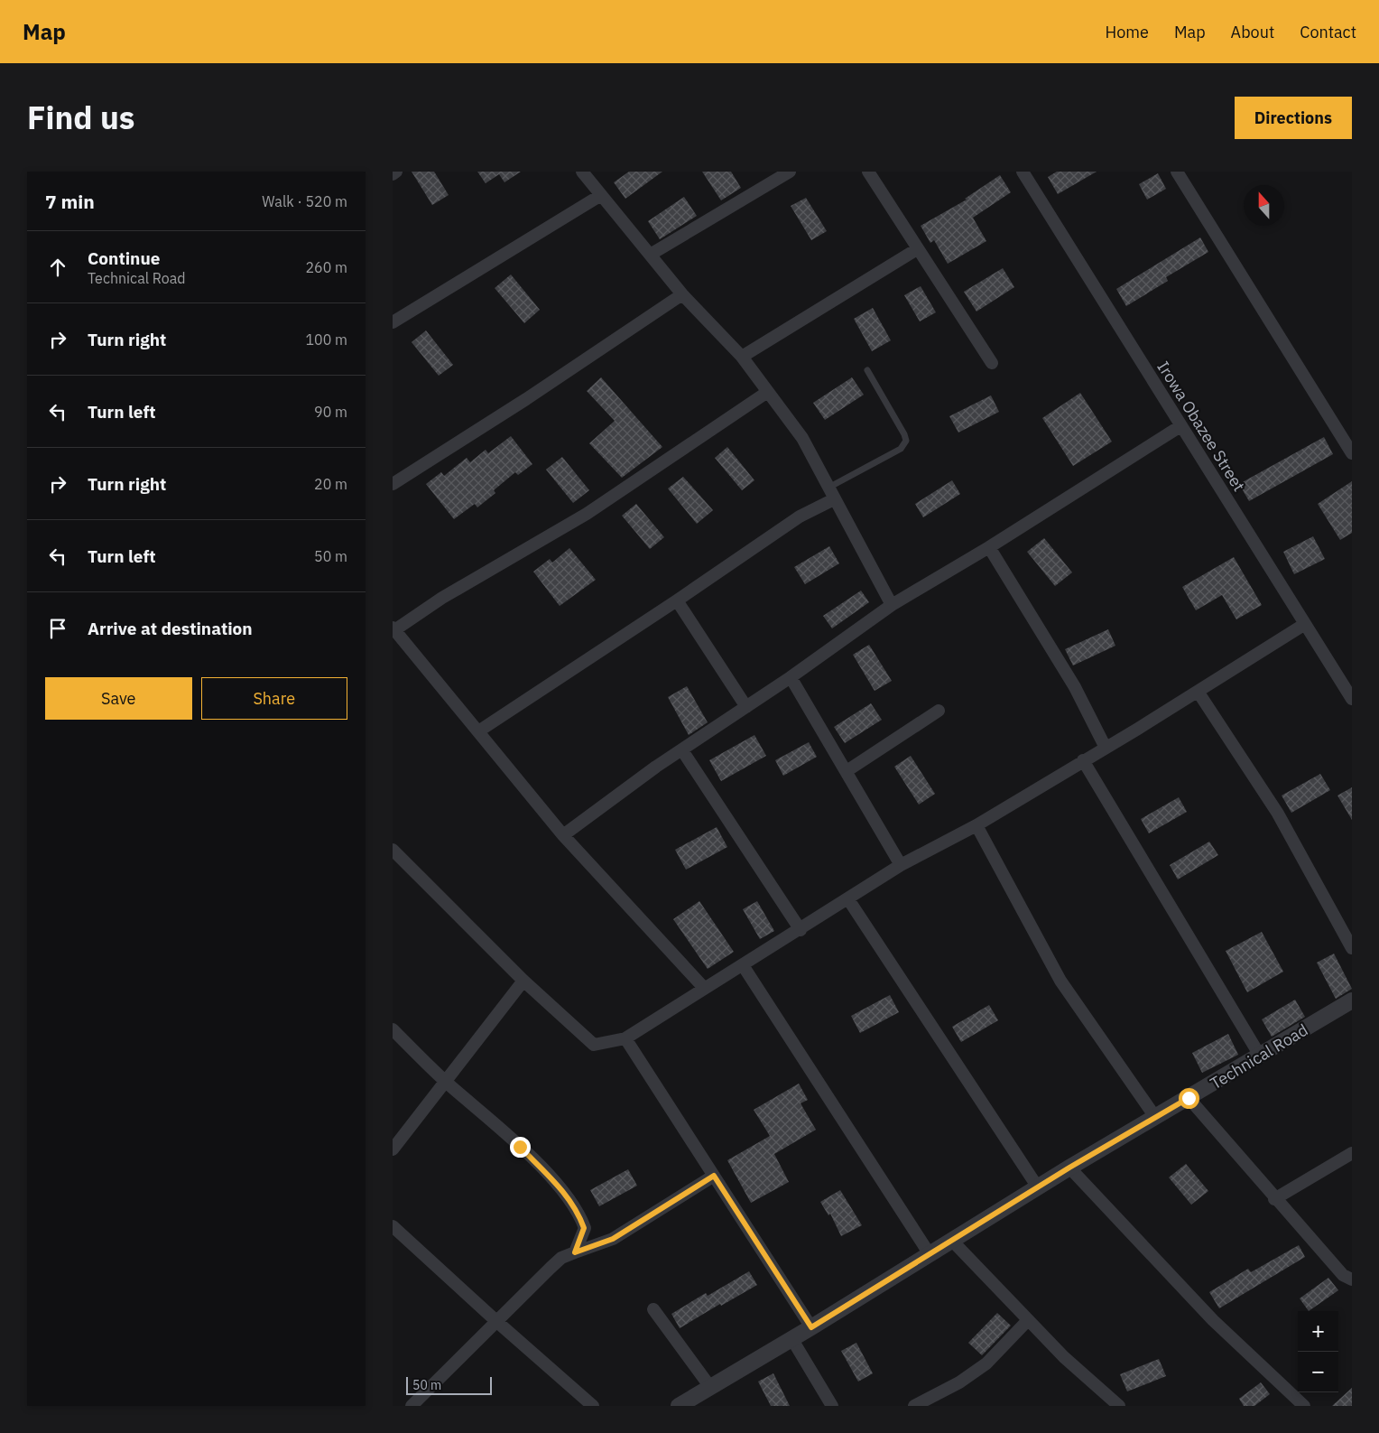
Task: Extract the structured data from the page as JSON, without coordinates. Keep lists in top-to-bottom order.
{
  "streets": {
    "street": ["Irowa Obazee Street", "Technical Road"]
  },
  "scale_bar": "50 m",
  "north": "top",
  "page": {
    "header": "Map",
    "nav": [
      "Home",
      "Map",
      "About",
      "Contact"
    ],
    "title": "Find us",
    "buttons": [
      "Directions",
      ["Save", "Share"]
    ],
    "heading": ["7 min", "Walk · 520 m"],
    "list": [
      ["Continue", "Technical Road", "260 m"],
      ["Turn right", "100 m"],
      ["Turn left", "90 m"],
      ["Turn right", "20 m"],
      ["Turn left", "50 m"],
      "Arrive at destination"
    ],
    "map_buttons": ["+", "−"],
    "scale": "50 m"
  }
}
